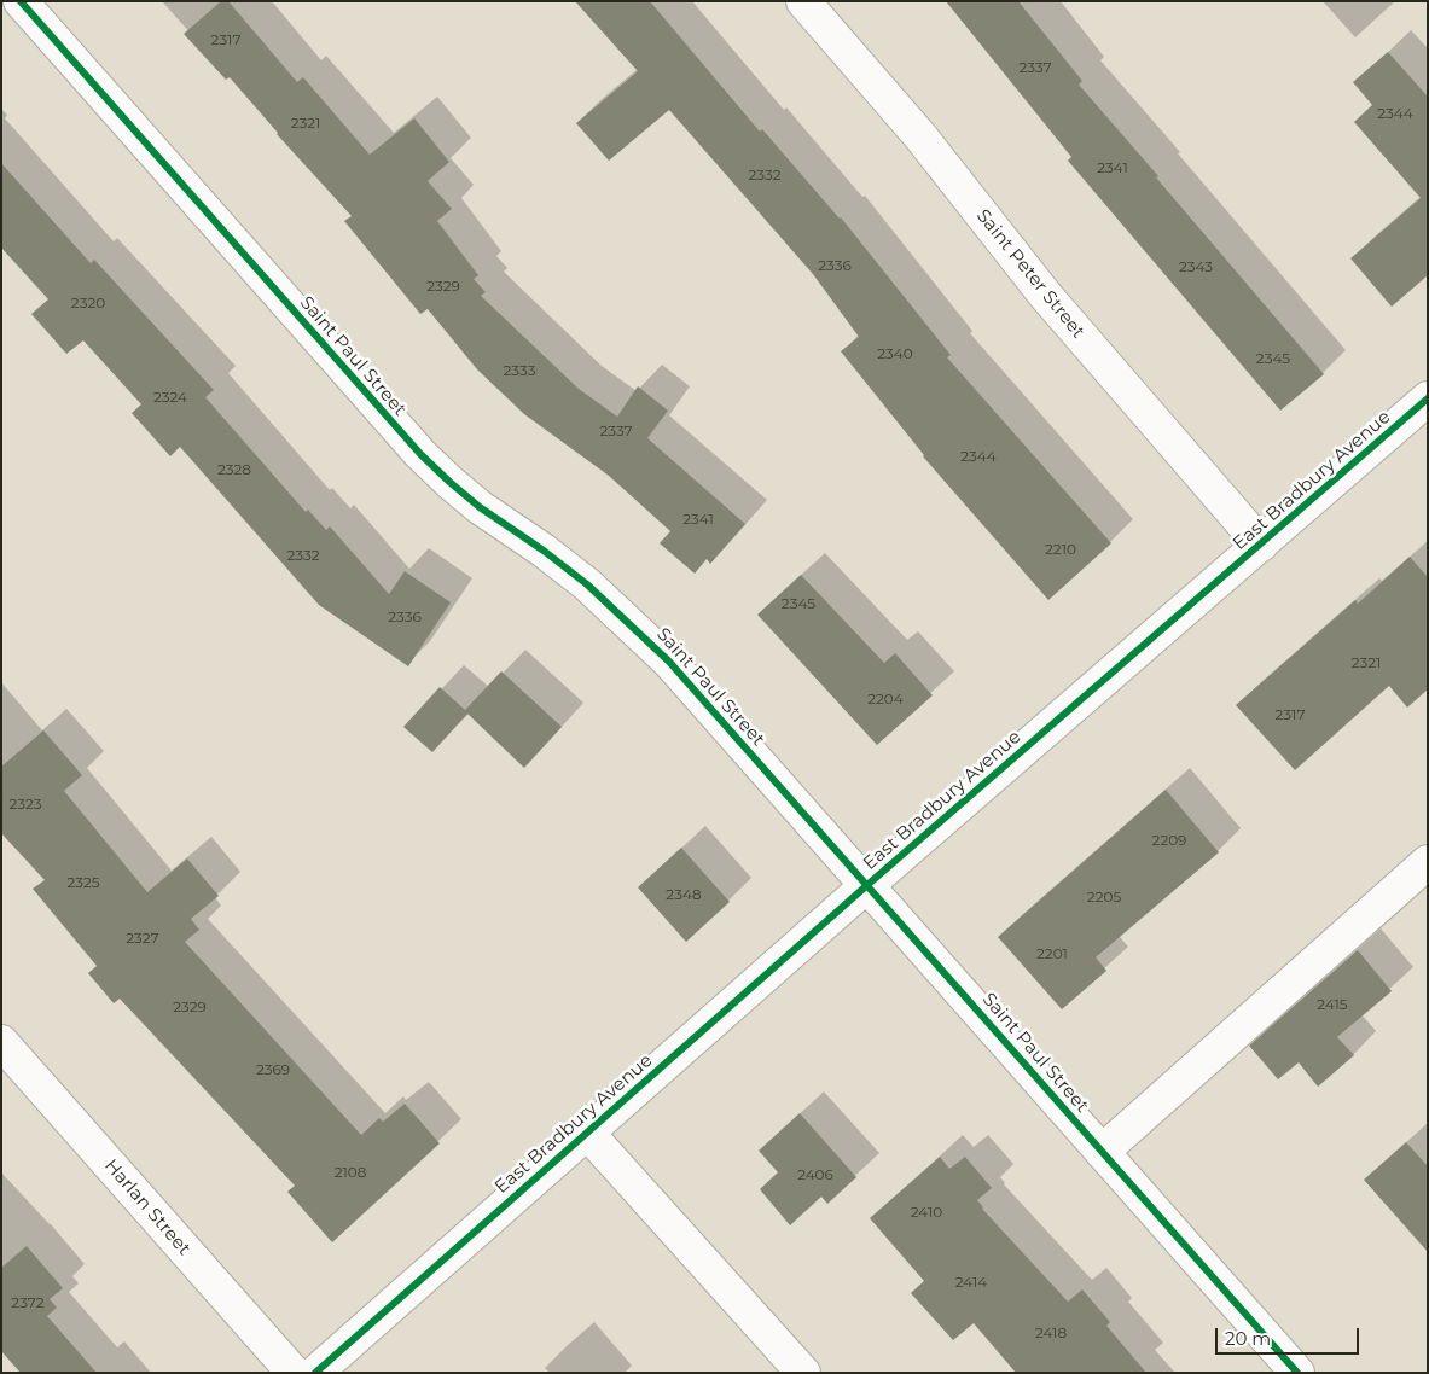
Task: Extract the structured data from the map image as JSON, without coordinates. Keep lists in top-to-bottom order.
{
  "streets": {
    "street": [
      "Saint Peter Street",
      "Saint Paul Street",
      "East Bradbury Avenue",
      "Harlan Street"
    ]
  },
  "crossings": [
    ["Saint Peter Street", "East Bradbury Avenue"],
    ["Saint Paul Street", "East Bradbury Avenue"]
  ],
  "house_numbers": [
    "2317",
    "2337",
    "2344",
    "2321",
    "2341",
    "2332",
    "2336",
    "2343",
    "2329",
    "2320",
    "2340",
    "2345",
    "2333",
    "2324",
    "2337",
    "2344",
    "2328",
    "2341",
    "2210",
    "2332",
    "2345",
    "2336",
    "2321",
    "2204",
    "2317",
    "2323",
    "2209",
    "2325",
    "2348",
    "2205",
    "2327",
    "2201",
    "2415",
    "2329",
    "2369",
    "2108",
    "2406",
    "2410",
    "2414",
    "2372",
    "2418"
  ],
  "scale_bar": "20 m"
}
